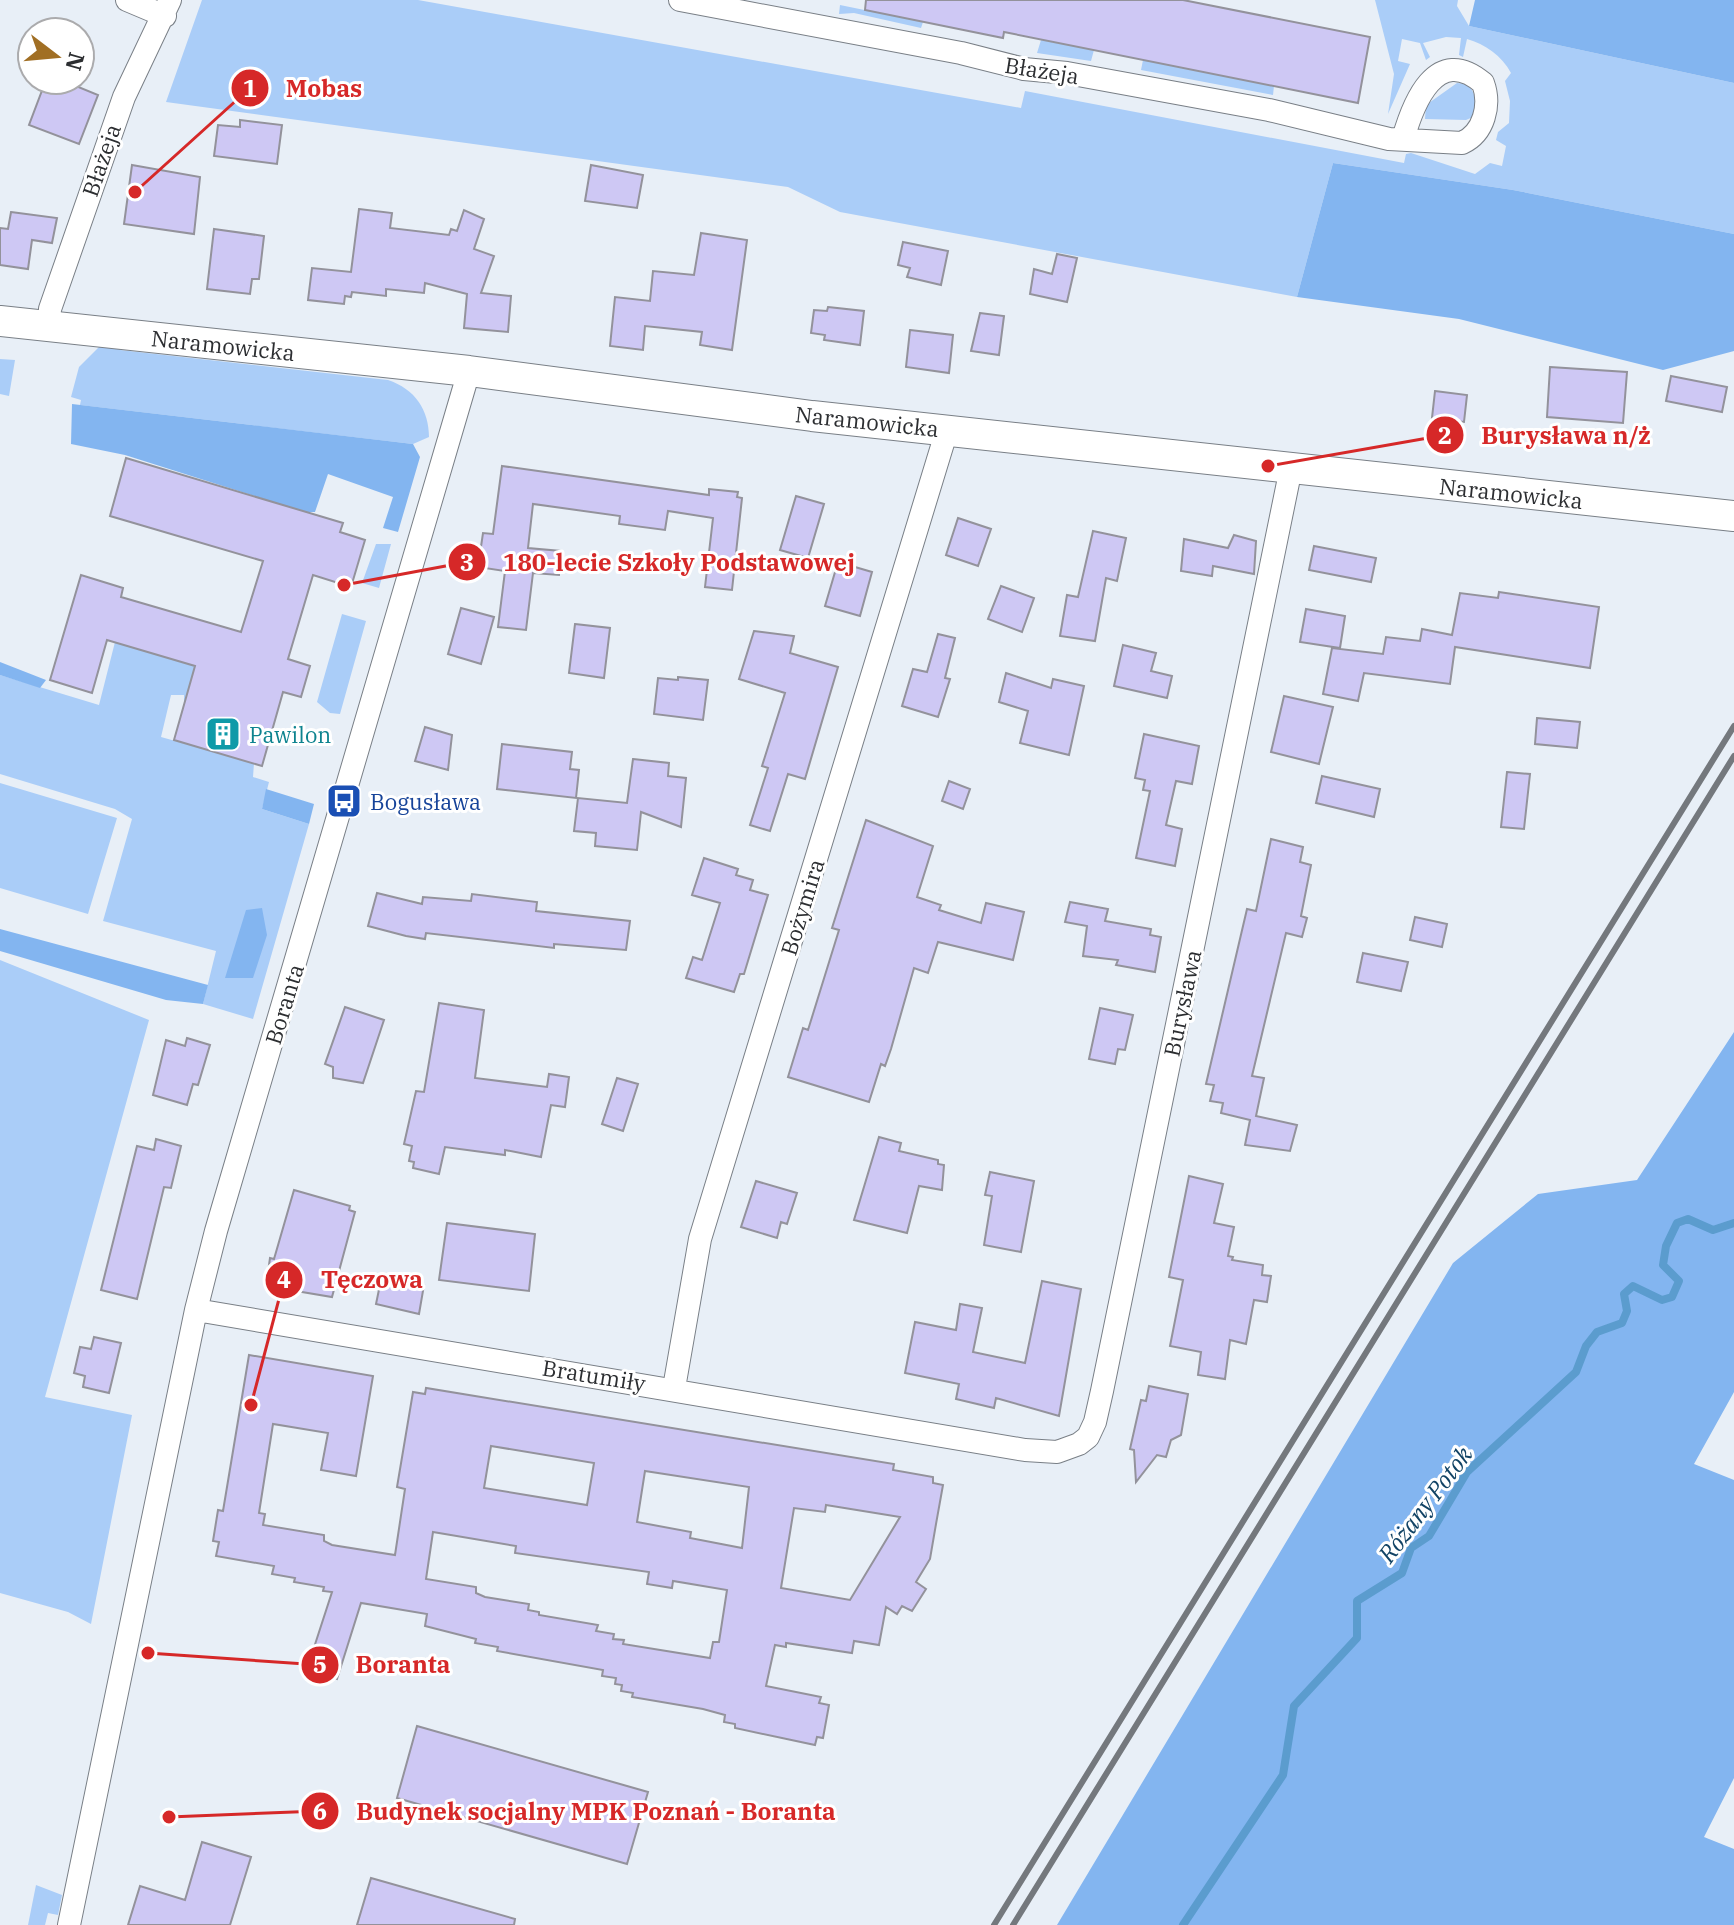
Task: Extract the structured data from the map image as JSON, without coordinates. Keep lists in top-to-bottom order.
{
  "streets": {
    "street": [
      "Błażeja",
      "Naramowicka",
      "Bożymira",
      "Burysława",
      "Boranta",
      "Bratumiły"
    ]
  },
  "crossings": [
    ["Błażeja", "Naramowicka"],
    ["Naramowicka", "Bożymira"],
    ["Naramowicka", "Burysława"],
    ["Naramowicka", "Boranta"],
    ["Bożymira", "Bratumiły"],
    ["Burysława", "Bratumiły"],
    ["Boranta", "Bratumiły"]
  ],
  "water": ["Różany Potok"],
  "places": {
    "other": [
      "Mobas",
      "Burysława n/ż",
      "180-lecie Szkoły Podstawowej",
      "Tęczowa",
      "Boranta",
      "Budynek socjalny MPK Poznań - Boranta"
    ],
    "building": ["Pawilon"],
    "bus stop": ["Bogusława"]
  },
  "north": "right"
}
